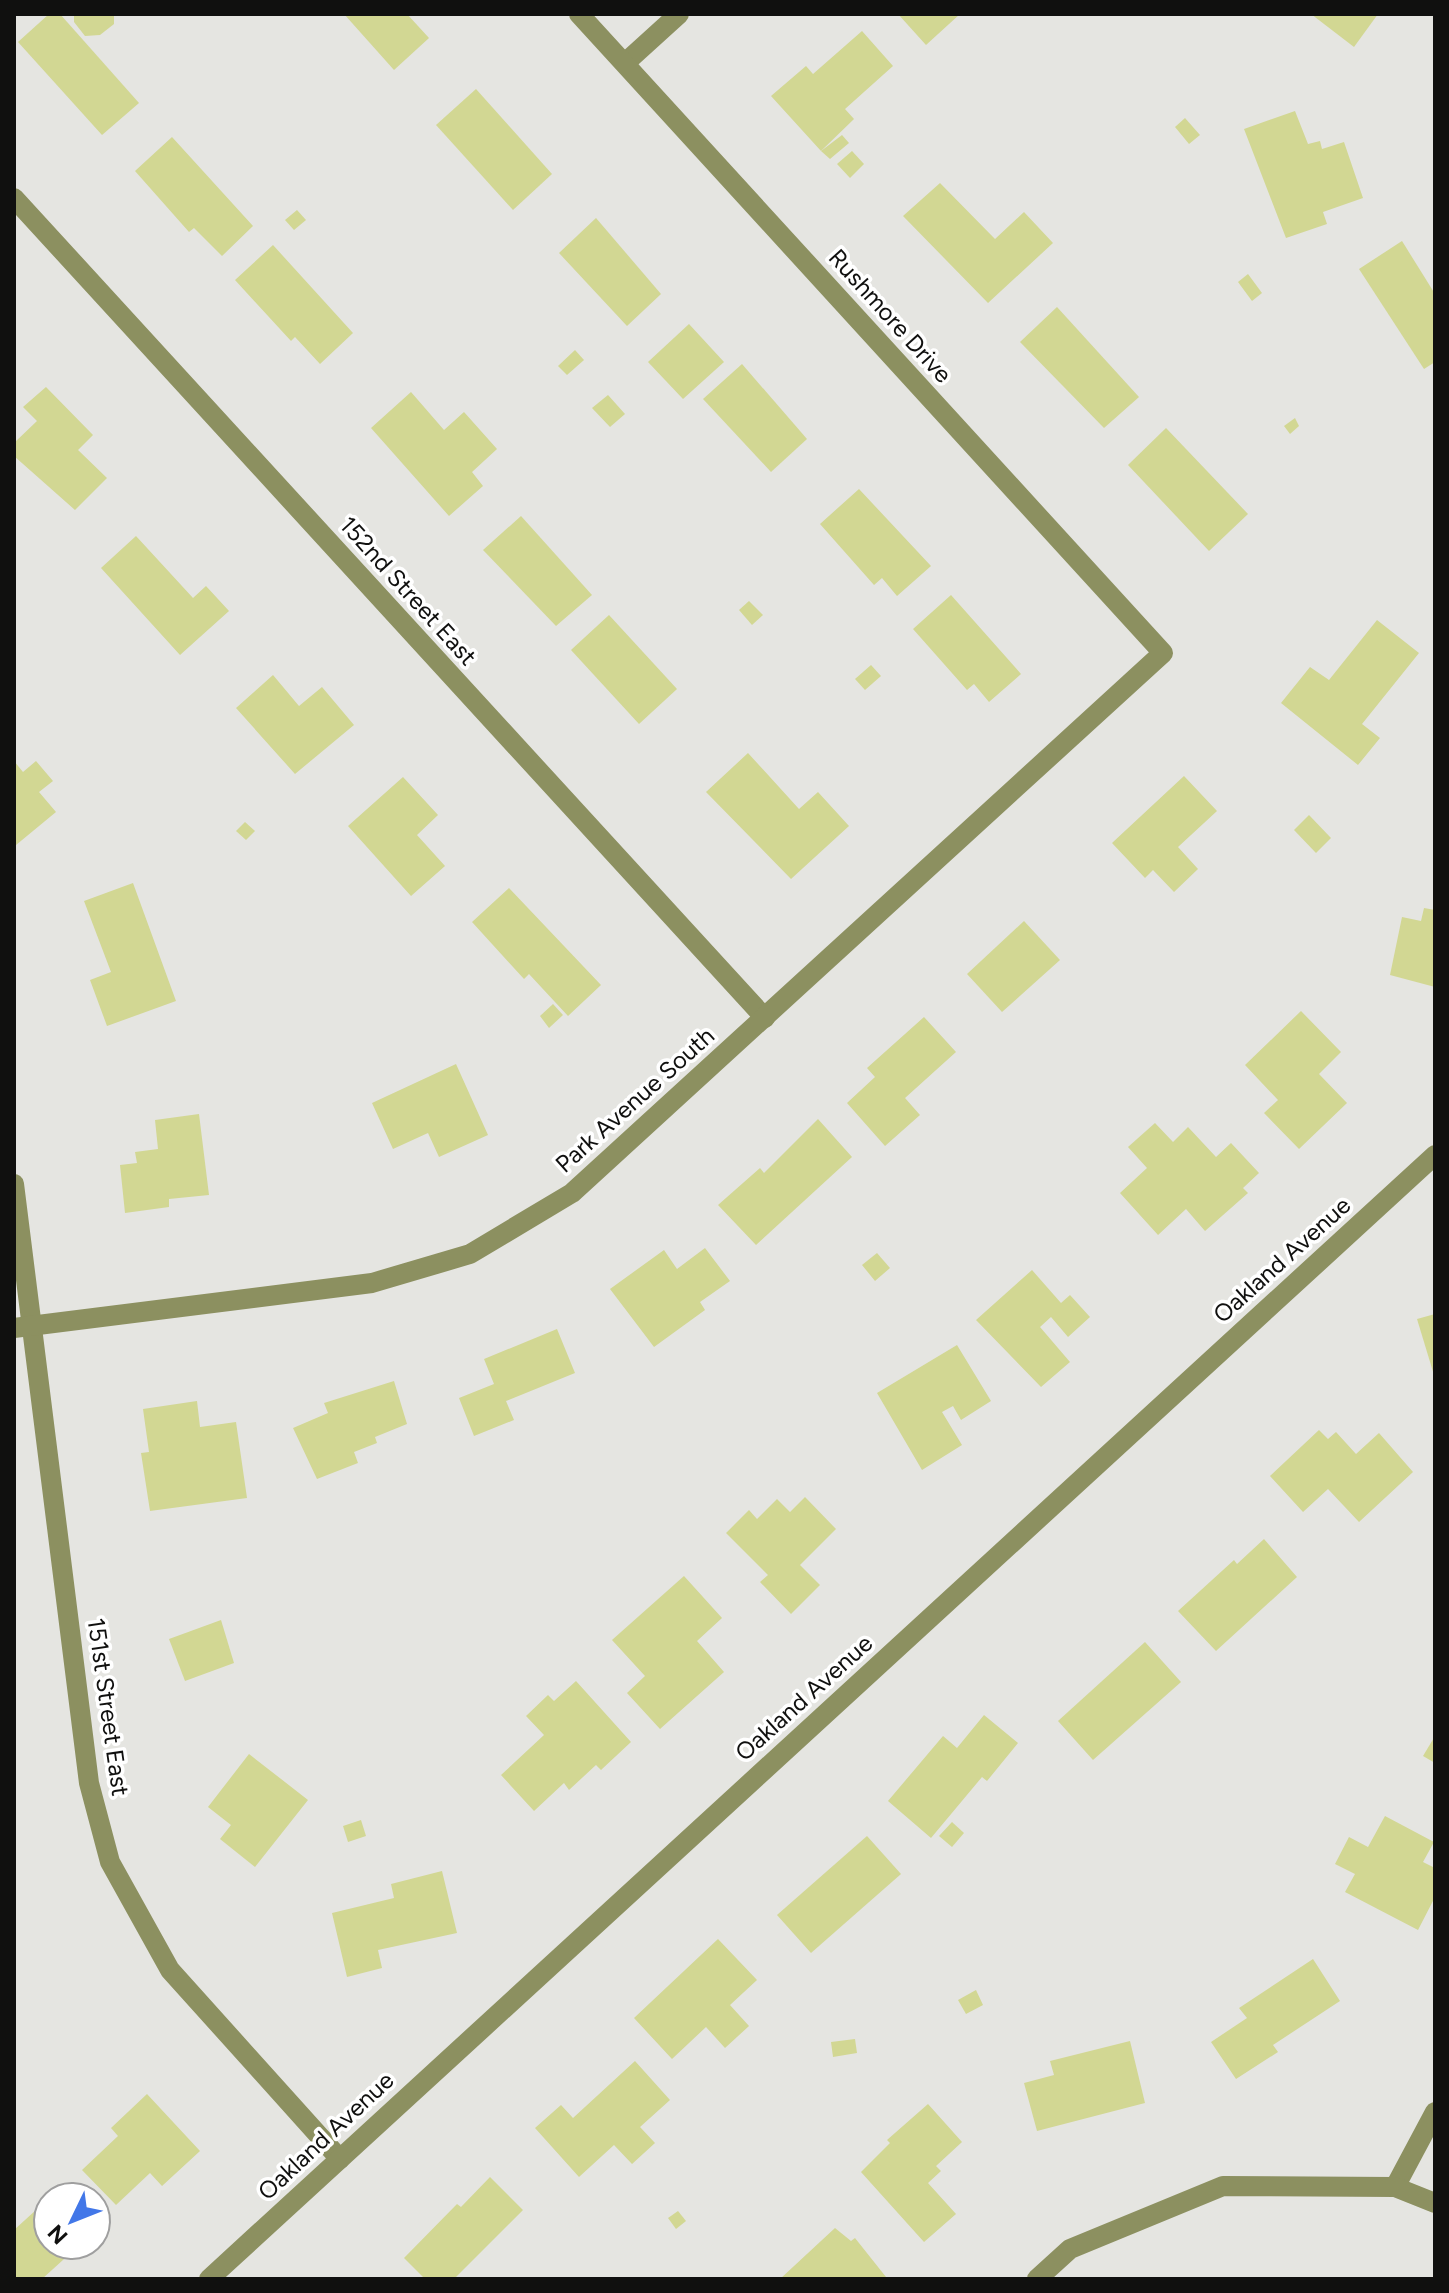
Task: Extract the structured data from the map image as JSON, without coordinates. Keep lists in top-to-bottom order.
{
  "streets": {
    "street": [
      "Rushmore Drive",
      "152nd Street East",
      "Park Avenue South",
      "Oakland Avenue",
      "151st Street East"
    ]
  },
  "crossings": [
    ["Rushmore Drive", "Park Avenue South"],
    ["152nd Street East", "Park Avenue South"],
    ["Park Avenue South", "151st Street East"],
    ["Oakland Avenue", "151st Street East"]
  ],
  "north": "bottom left"
}
